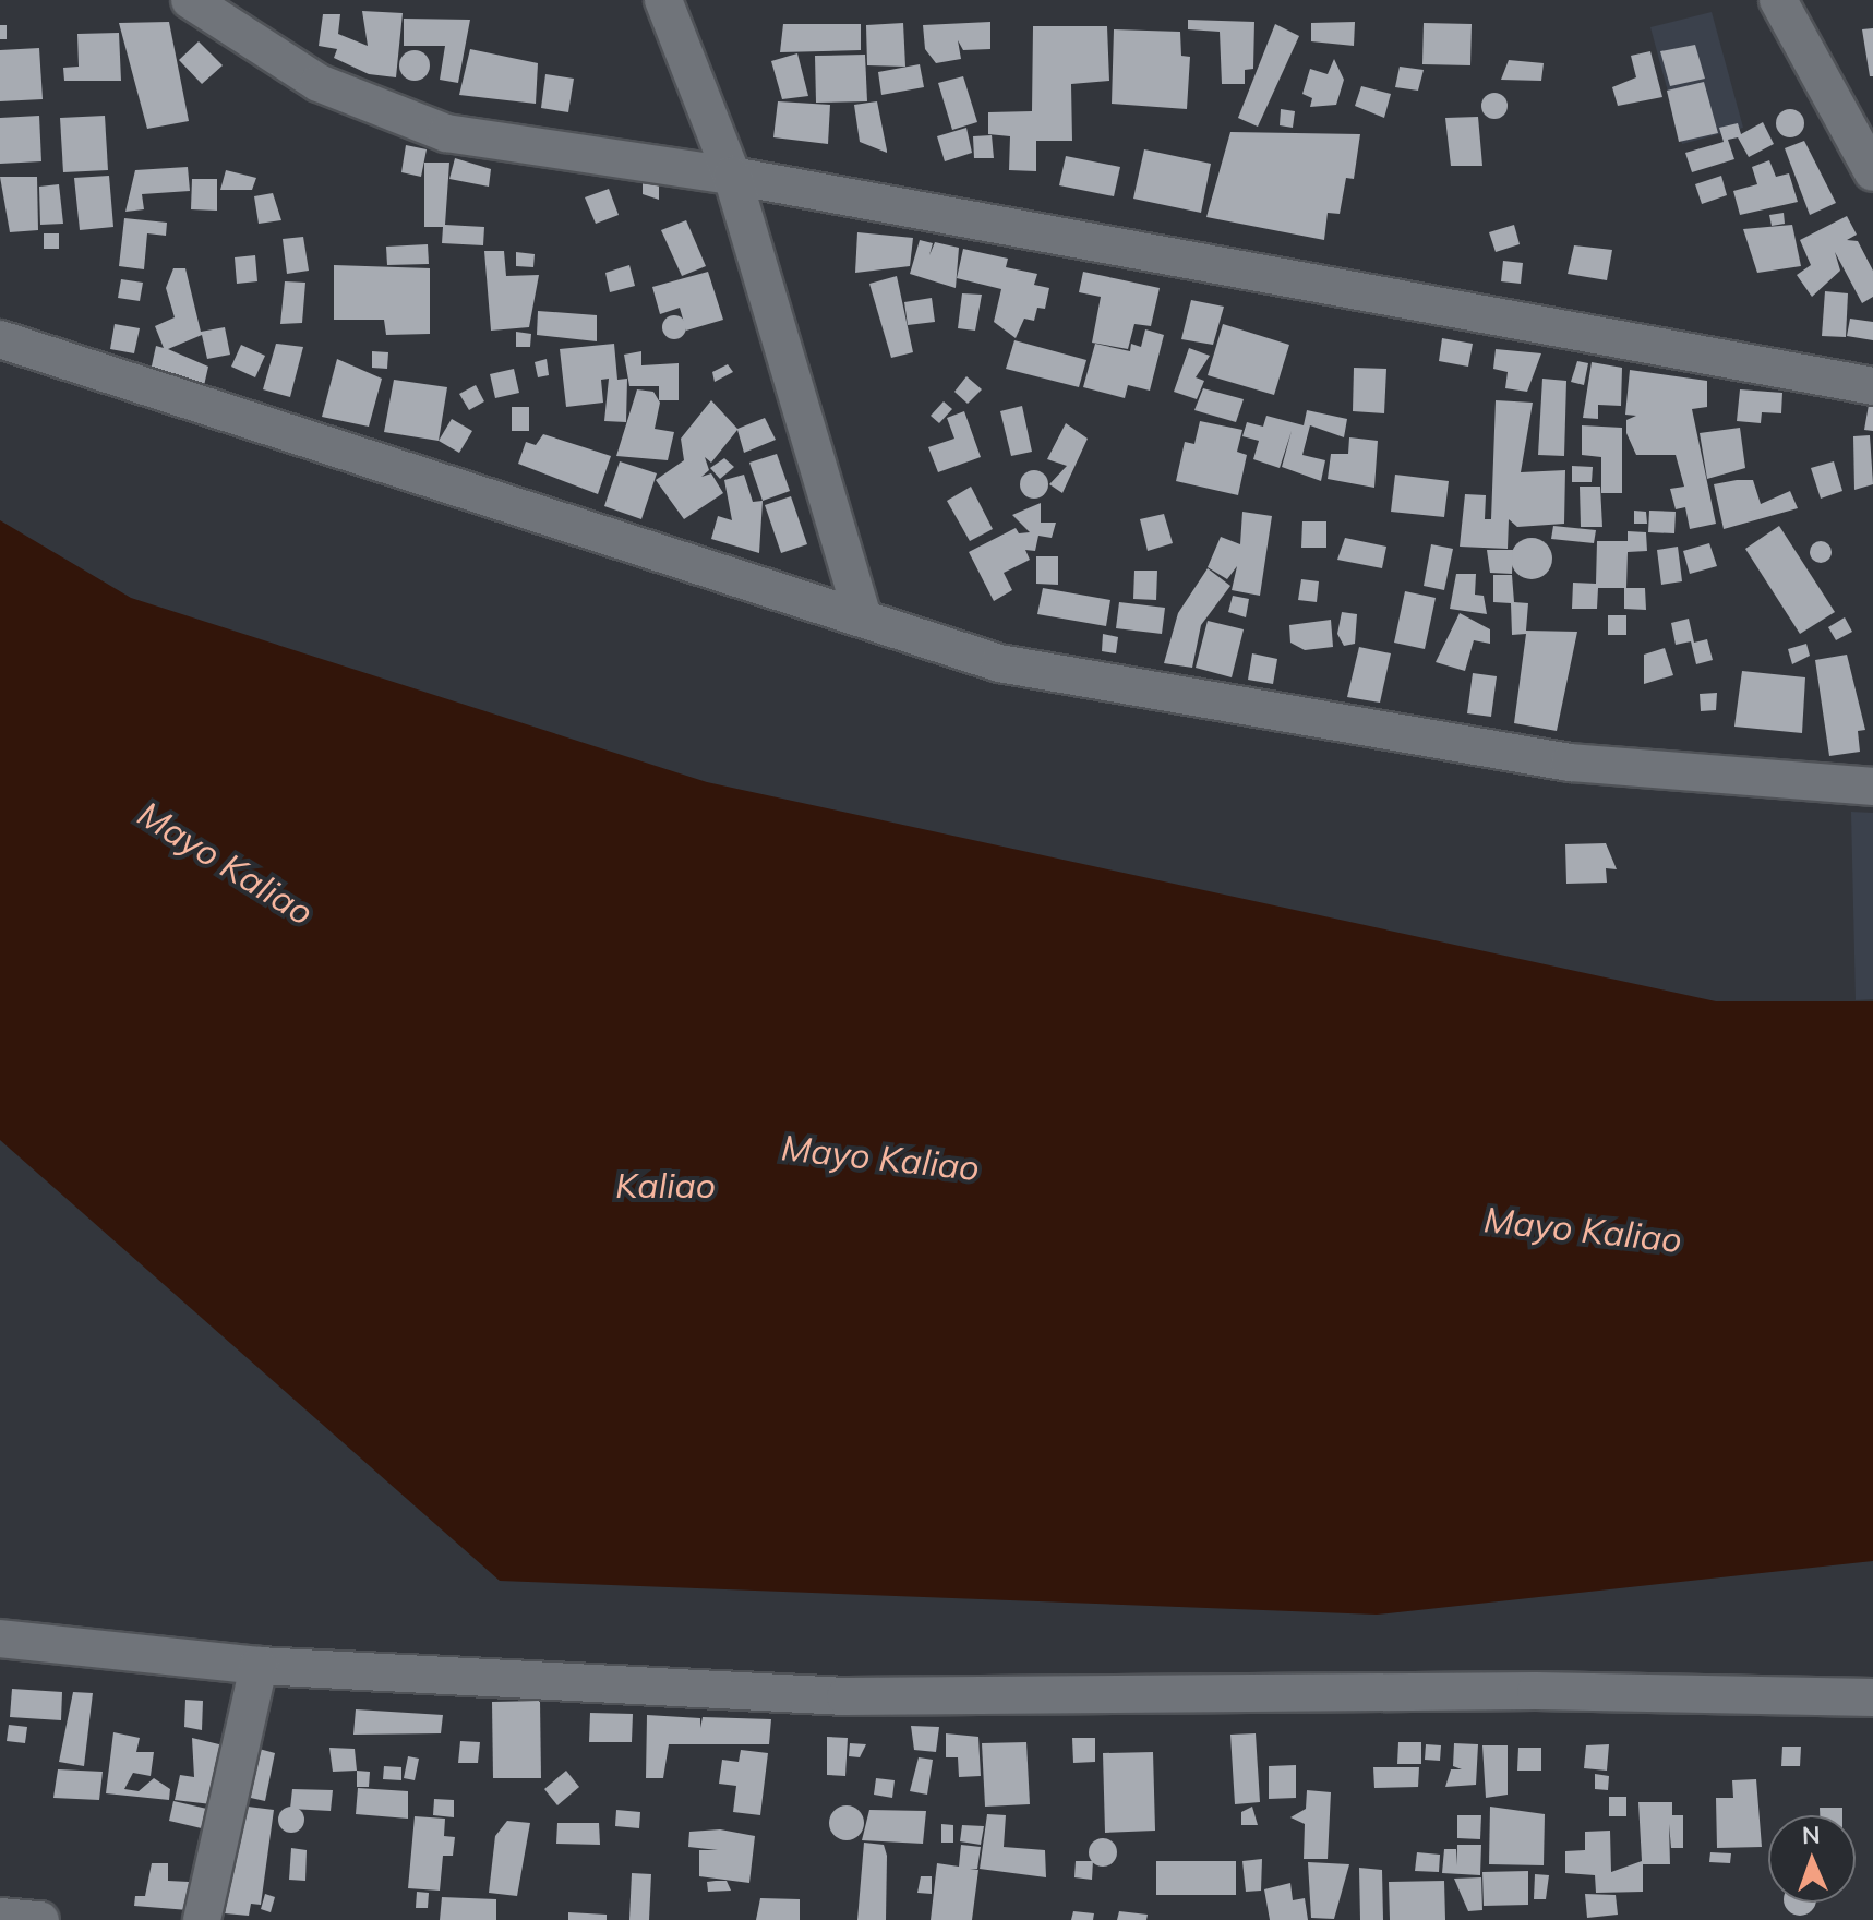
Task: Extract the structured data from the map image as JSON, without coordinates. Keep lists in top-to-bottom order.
{
  "water": ["Mayo Kaliao", "Kaliao"],
  "north": "top"
}
